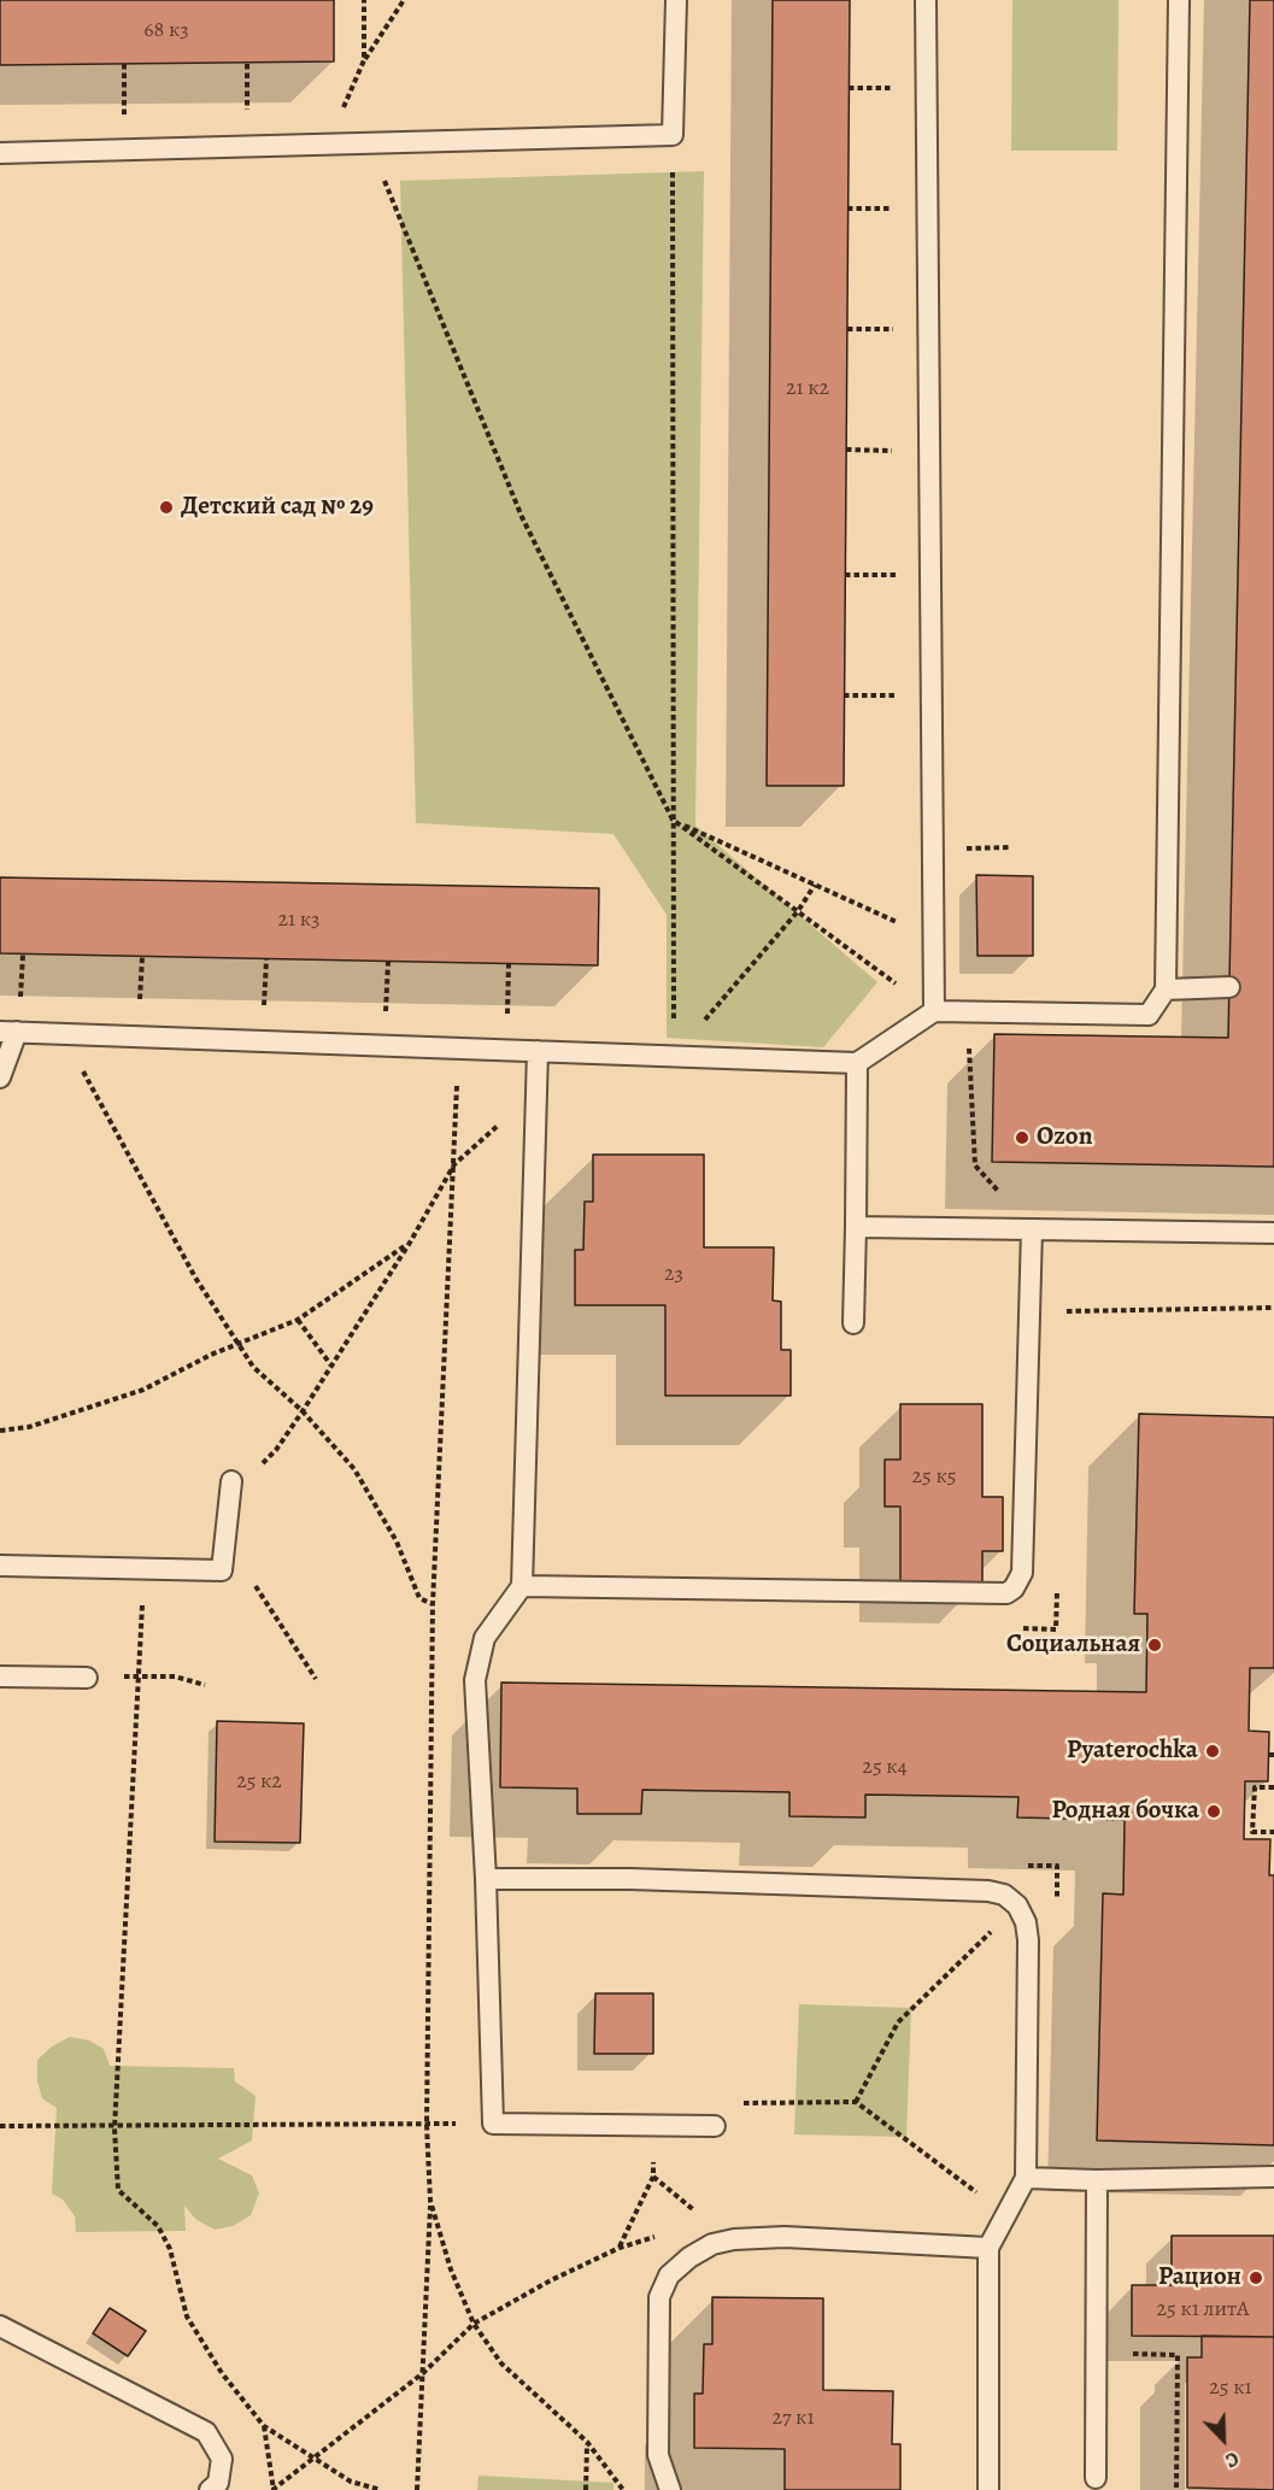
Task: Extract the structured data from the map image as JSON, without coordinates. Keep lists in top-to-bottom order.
{
  "places": [
    "Детский сад № 29",
    "Ozon",
    "Социальная",
    "Pyaterochka",
    "Родная бочка",
    "Рацион"
  ],
  "house_numbers": [
    "68 к3",
    "21 к2",
    "21 к3",
    "23",
    "25 к5",
    "25 к4",
    "25 к2",
    "25 к1 литА",
    "25 к1",
    "27 к1"
  ],
  "north": "bottom right"
}
